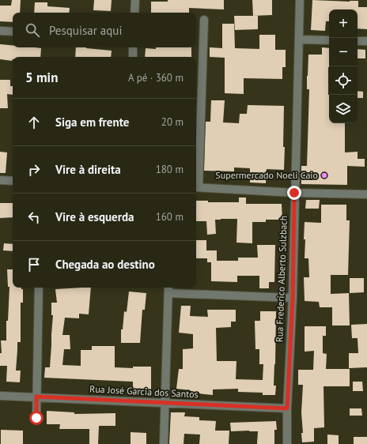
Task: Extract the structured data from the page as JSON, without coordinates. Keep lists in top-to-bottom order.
{
  "streets": {
    "street": ["Rua Frederico Alberto Sulzbach", "Rua José Garcia dos Santos"]
  },
  "crossings": [
    ["Rua Frederico Alberto Sulzbach", "Rua José Garcia dos Santos"]
  ],
  "places": ["Supermercado Noeli Caio"],
  "page": {
    "map_buttons": ["+", "−"],
    "search": "Pesquisar aqui",
    "heading": ["5 min", "A pé · 360 m"],
    "list": [
      ["Siga em frente", "20 m"],
      ["Vire à direita", "180 m"],
      ["Vire à esquerda", "160 m"],
      "Chegada ao destino"
    ]
  }
}
